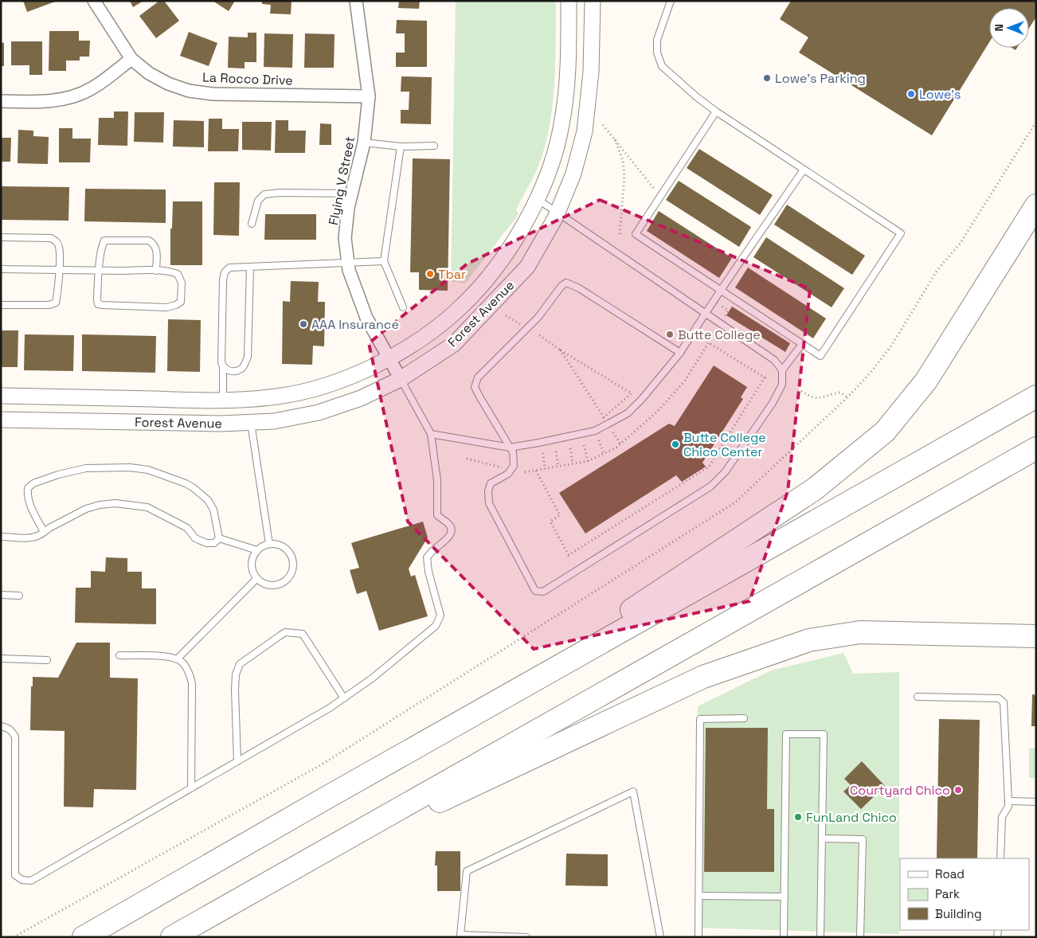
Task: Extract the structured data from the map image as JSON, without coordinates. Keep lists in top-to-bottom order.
{
  "streets": {
    "street": ["La Rocco Drive", "Flying V Street", "Forest Avenue"]
  },
  "crossings": [
    ["La Rocco Drive", "Flying V Street"],
    ["Flying V Street", "Forest Avenue"]
  ],
  "places": [
    "Lowe's Parking",
    "Lowe's",
    "Tbar",
    "AAA Insurance",
    "Butte College",
    "Butte College Chico Center",
    "Courtyard Chico",
    "FunLand Chico"
  ],
  "legend": ["Road", "Park", "Building"],
  "north": "left"
}
